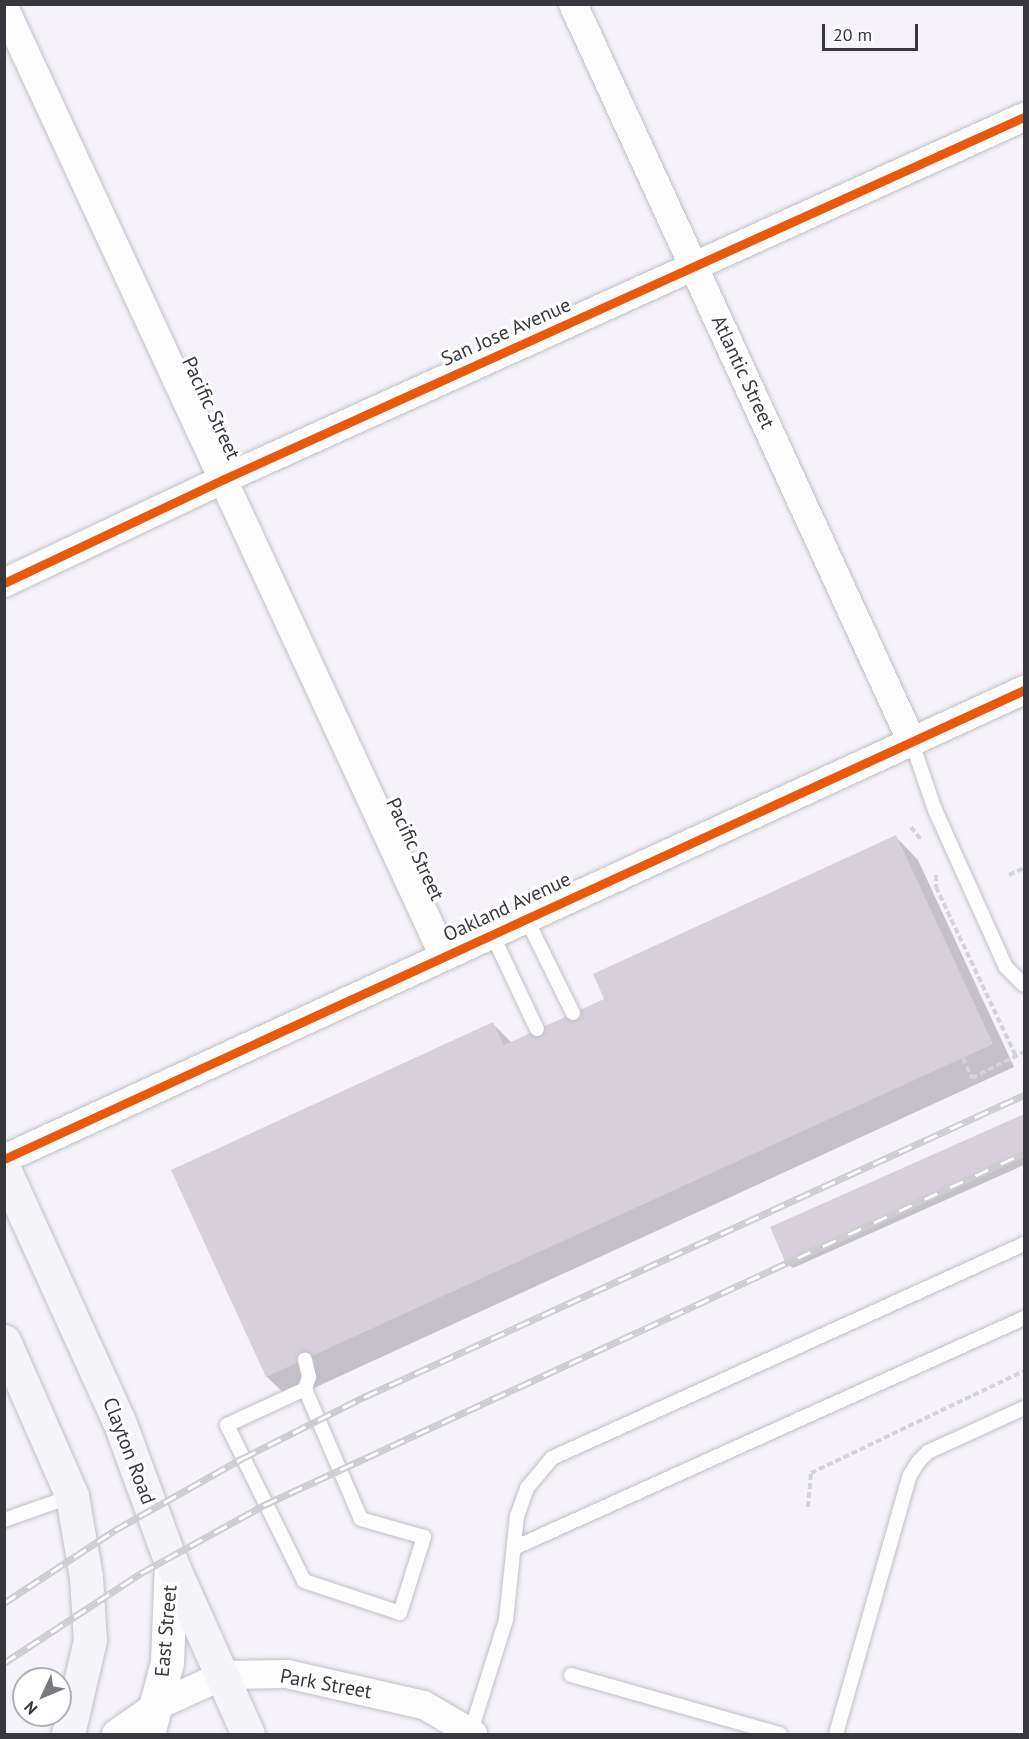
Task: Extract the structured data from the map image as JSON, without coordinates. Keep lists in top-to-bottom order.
{
  "streets": {
    "main road": ["Clayton Road", "East Street"],
    "street": [
      "San Jose Avenue",
      "Atlantic Street",
      "Pacific Street",
      "Oakland Avenue",
      "Park Street"
    ]
  },
  "crossings": [
    ["San Jose Avenue", "Atlantic Street"],
    ["San Jose Avenue", "Pacific Street"],
    ["Atlantic Street", "Oakland Avenue"],
    ["Pacific Street", "Oakland Avenue"],
    ["Clayton Road", "East Street"],
    ["Clayton Road", "Park Street"],
    ["East Street", "Park Street"]
  ],
  "scale_bar": "20 m",
  "north": "bottom left"
}
